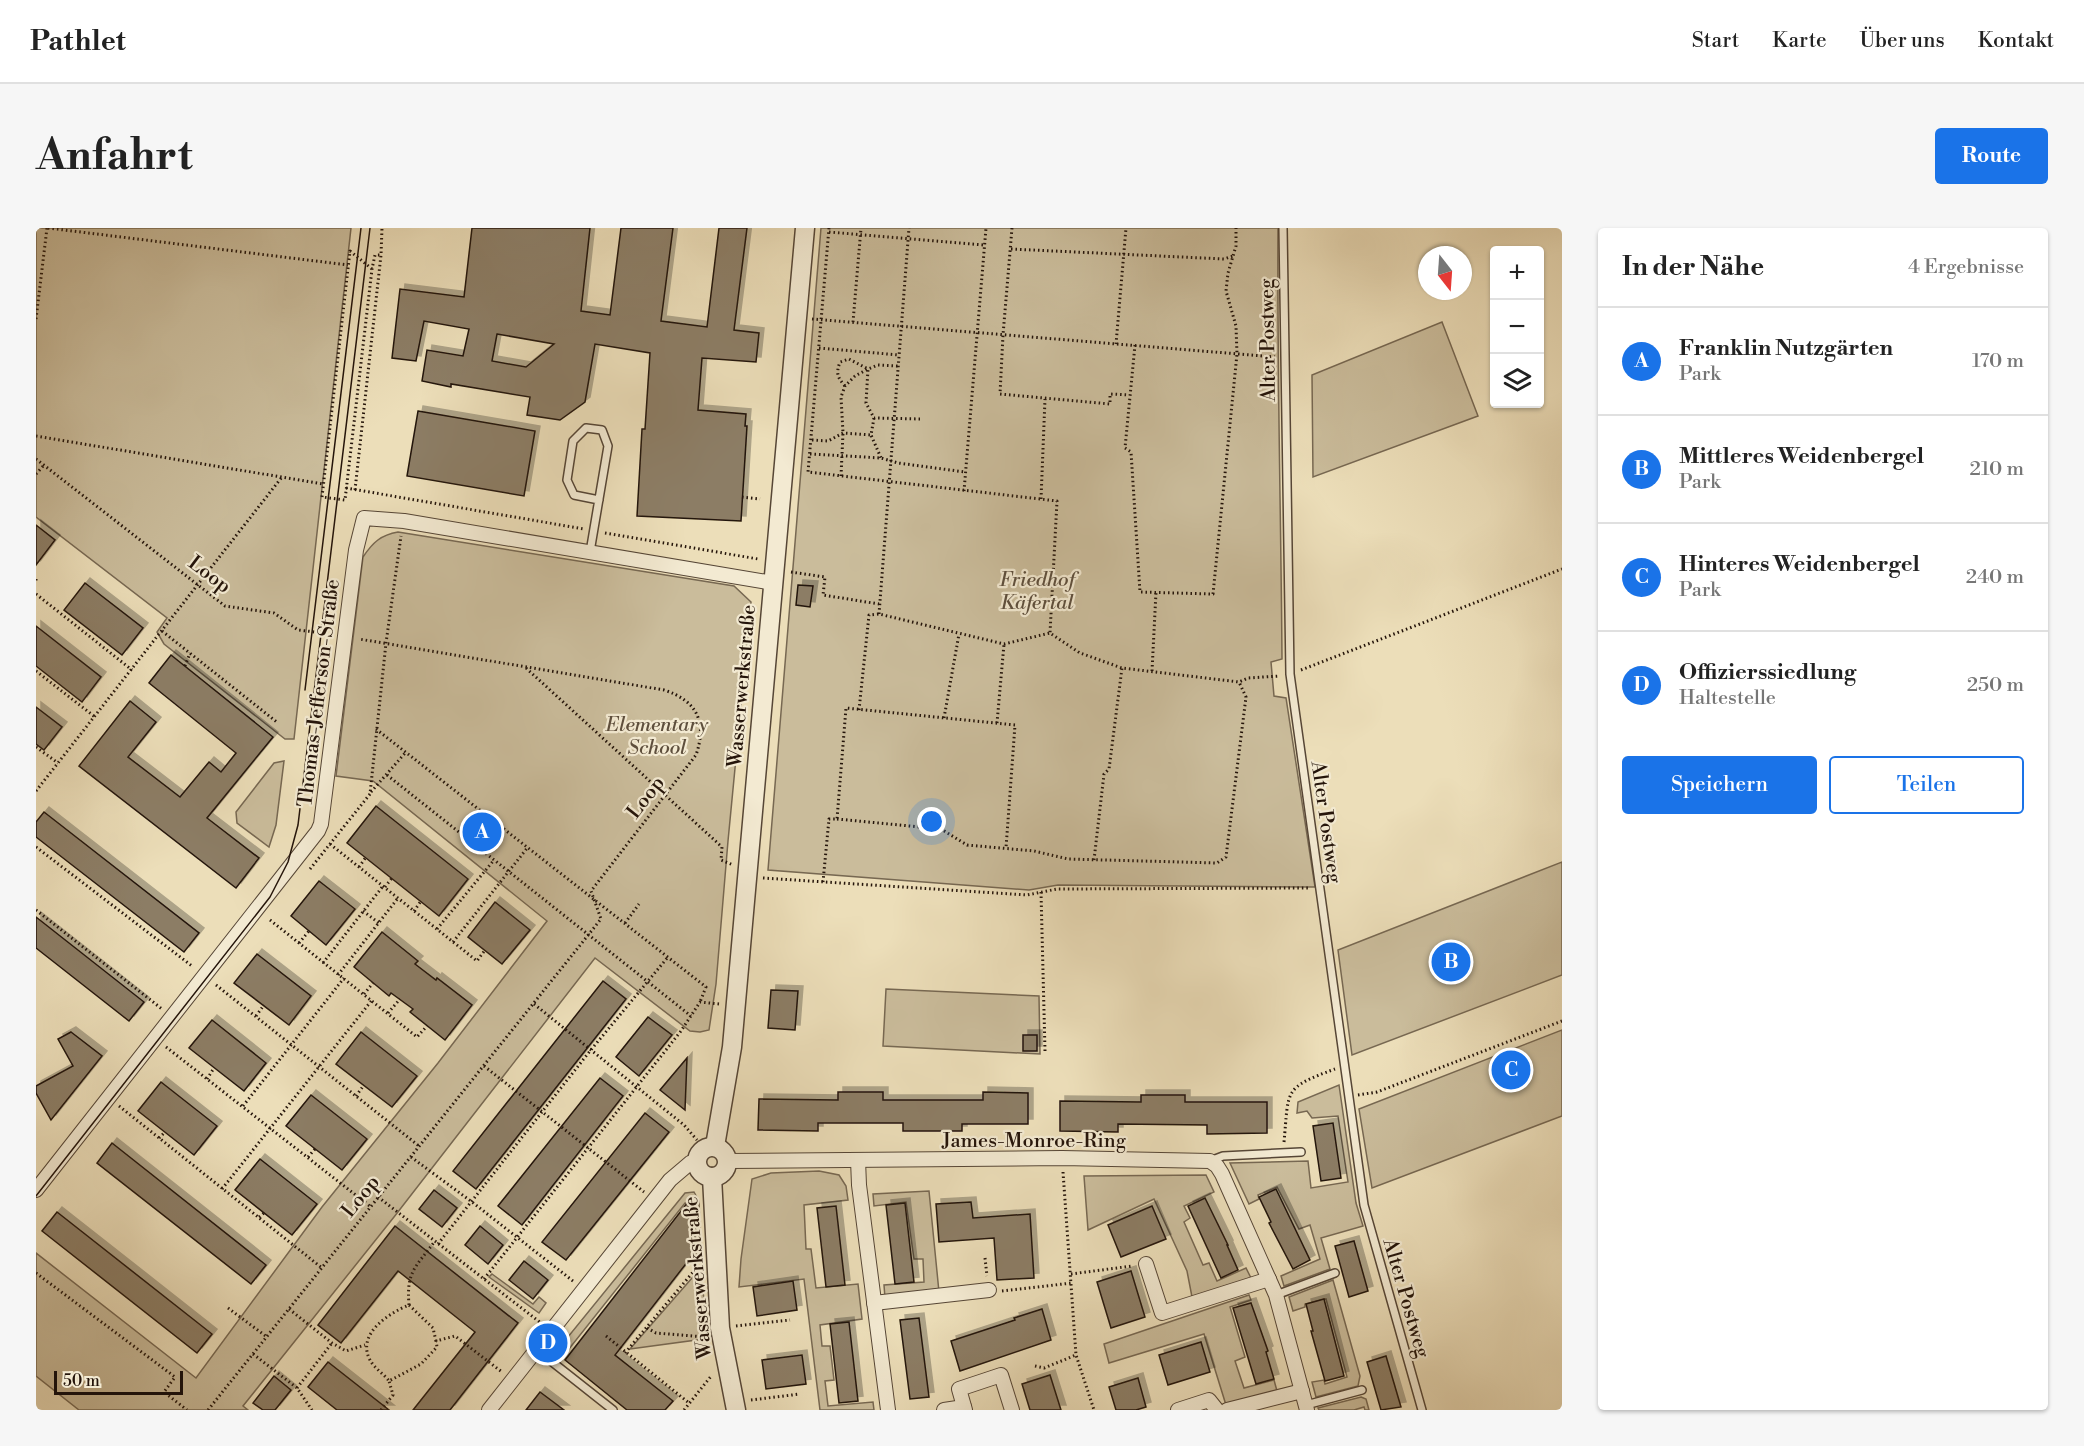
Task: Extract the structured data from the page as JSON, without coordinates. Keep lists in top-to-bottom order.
{
  "streets": {
    "street": ["Wasserwerkstraße", "Thomas-Jefferson-Straße", "James-Monroe-Ring"],
    "lane": ["Alter Postweg"],
    "path": ["Loop"]
  },
  "crossings": [
    ["Loop", "Thomas-Jefferson-Straße"],
    ["Wasserwerkstraße", "Thomas-Jefferson-Straße"],
    ["Wasserwerkstraße", "James-Monroe-Ring"]
  ],
  "parks": ["Friedhof Käfertal", "Elementary School"],
  "scale_bar": "50 m",
  "north": "bottom",
  "page": {
    "header": "Pathlet",
    "nav": [
      "Start",
      "Karte",
      "Über uns",
      "Kontakt"
    ],
    "buttons": [
      "Route",
      ["Speichern", "Teilen"]
    ],
    "title": "Anfahrt",
    "heading": ["In der Nähe", "4 Ergebnisse"],
    "map_buttons": ["+", "−"],
    "list": [
      {
        "mark": "A",
        "name": "Franklin Nutzgärten",
        "note": "Park",
        "value": "170 m"
      },
      {
        "mark": "B",
        "name": "Mittleres Weidenbergel",
        "note": "Park",
        "value": "210 m"
      },
      {
        "mark": "C",
        "name": "Hinteres Weidenbergel",
        "note": "Park",
        "value": "240 m"
      },
      {
        "mark": "D",
        "name": "Offizierssiedlung",
        "note": "Haltestelle",
        "value": "250 m"
      }
    ],
    "pins": [
      "A",
      "B",
      "C",
      "D"
    ],
    "scale": "50 m"
  }
}
